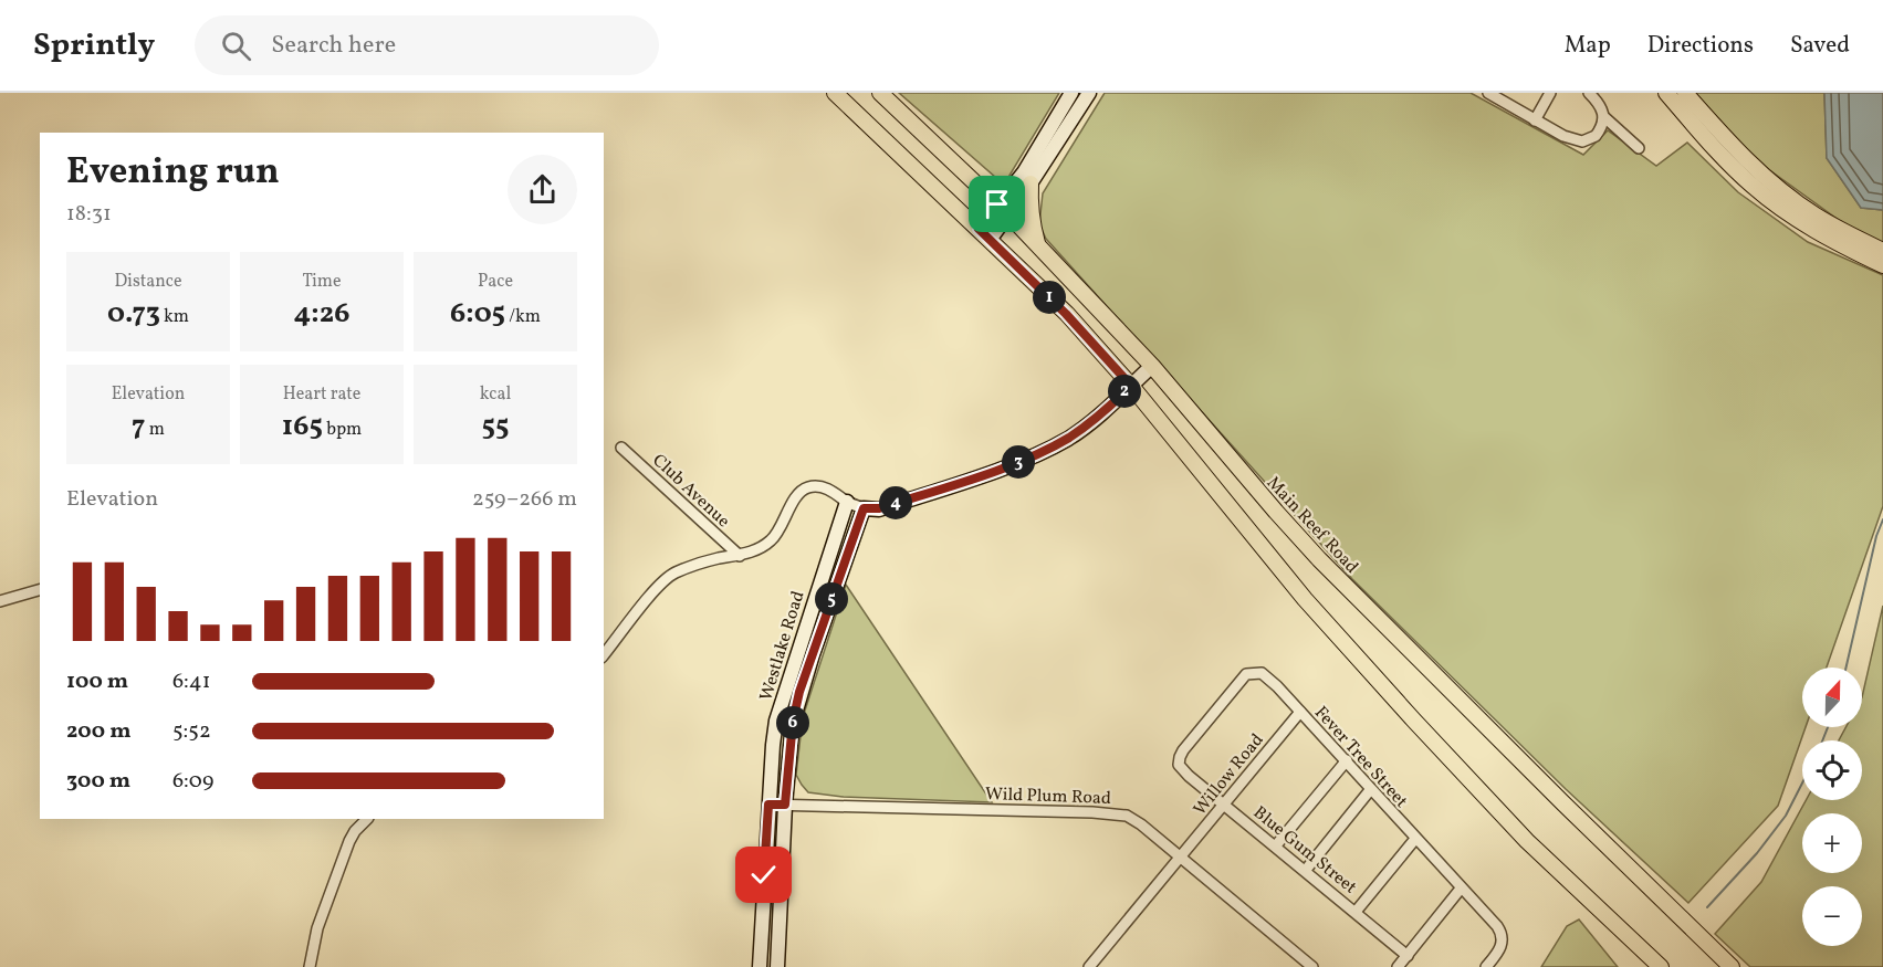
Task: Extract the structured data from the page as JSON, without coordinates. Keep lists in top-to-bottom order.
{
  "streets": {
    "main road": ["Main Reef Road"],
    "street": [
      "Club Avenue",
      "Westlake Road",
      "Fever Tree Street",
      "Willow Road",
      "Wild Plum Road",
      "Blue Gum Street"
    ]
  },
  "crossings": [
    ["Westlake Road", "Wild Plum Road"],
    ["Fever Tree Street", "Willow Road"],
    ["Fever Tree Street", "Blue Gum Street"],
    ["Willow Road", "Wild Plum Road"],
    ["Willow Road", "Blue Gum Street"]
  ],
  "north": "top",
  "page": {
    "header": "Sprintly",
    "search": "Search here",
    "nav": ["Map", "Directions", "Saved"],
    "heading": ["Evening run", "18:31"],
    "stats": [
      ["Distance", "0.73 km"],
      ["Time", "4:26"],
      ["Pace", "6:05 /km"],
      ["Elevation", "7 m"],
      ["Heart rate", "165 bpm"],
      ["kcal", "55"]
    ],
    "pins": [
      "1",
      "2",
      "3",
      "4",
      "5",
      "6"
    ],
    "chart": ["Elevation", "259–266 m"],
    "list": [
      {
        "name": "100 m",
        "note": "6:41"
      },
      {
        "name": "200 m",
        "note": "5:52"
      },
      {
        "name": "300 m",
        "note": "6:09"
      }
    ],
    "map_buttons": ["+", "−"]
  }
}
